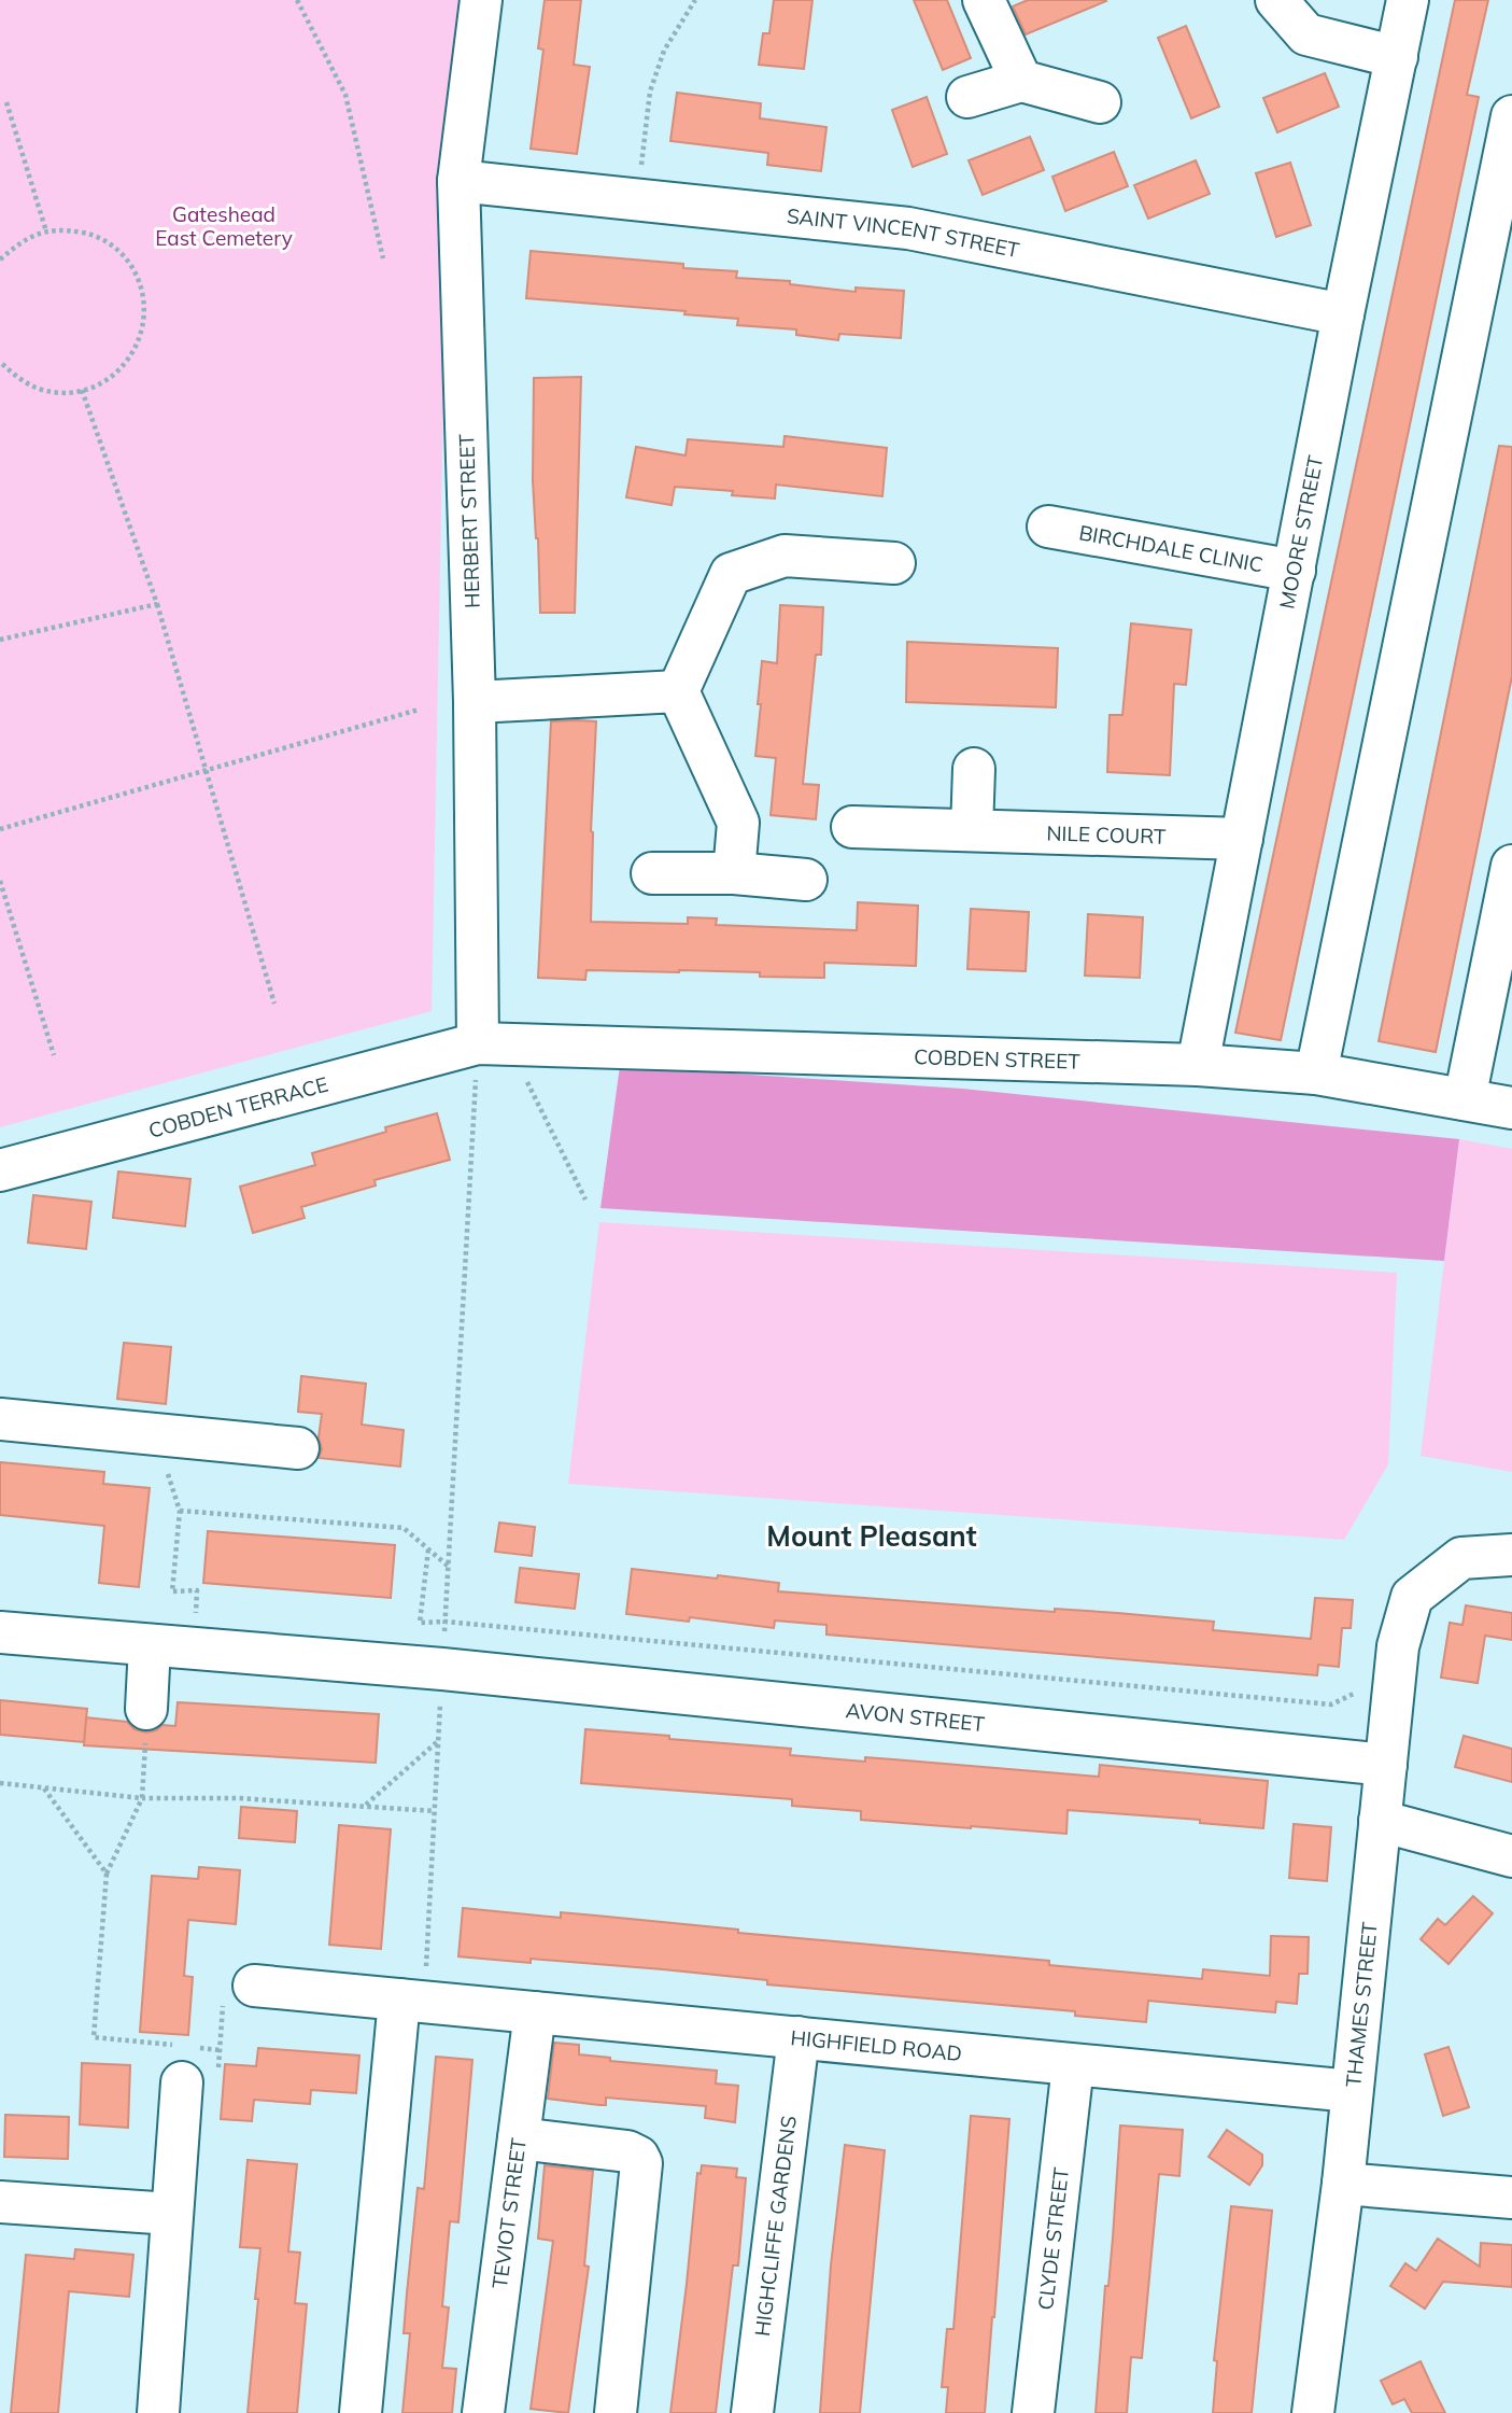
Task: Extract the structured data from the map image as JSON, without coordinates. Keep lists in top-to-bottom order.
{
  "streets": {
    "street": [
      "SAINT VINCENT STREET",
      "HERBERT STREET",
      "MOORE STREET",
      "BIRCHDALE CLINIC",
      "NILE COURT",
      "COBDEN STREET",
      "COBDEN TERRACE",
      "AVON STREET",
      "THAMES STREET",
      "HIGHFIELD ROAD",
      "TEVIOT STREET",
      "HIGHCLIFFE GARDENS",
      "CLYDE STREET"
    ]
  },
  "crossings": [
    ["SAINT VINCENT STREET", "HERBERT STREET"],
    ["SAINT VINCENT STREET", "MOORE STREET"],
    ["HERBERT STREET", "COBDEN STREET"],
    ["HERBERT STREET", "COBDEN TERRACE"],
    ["MOORE STREET", "BIRCHDALE CLINIC"],
    ["MOORE STREET", "NILE COURT"],
    ["MOORE STREET", "COBDEN STREET"],
    ["COBDEN STREET", "COBDEN TERRACE"],
    ["AVON STREET", "THAMES STREET"],
    ["THAMES STREET", "HIGHFIELD ROAD"],
    ["HIGHFIELD ROAD", "TEVIOT STREET"],
    ["HIGHFIELD ROAD", "HIGHCLIFFE GARDENS"],
    ["HIGHFIELD ROAD", "CLYDE STREET"]
  ],
  "districts": ["Mount Pleasant"],
  "parks": ["Gateshead East Cemetery"]
}
